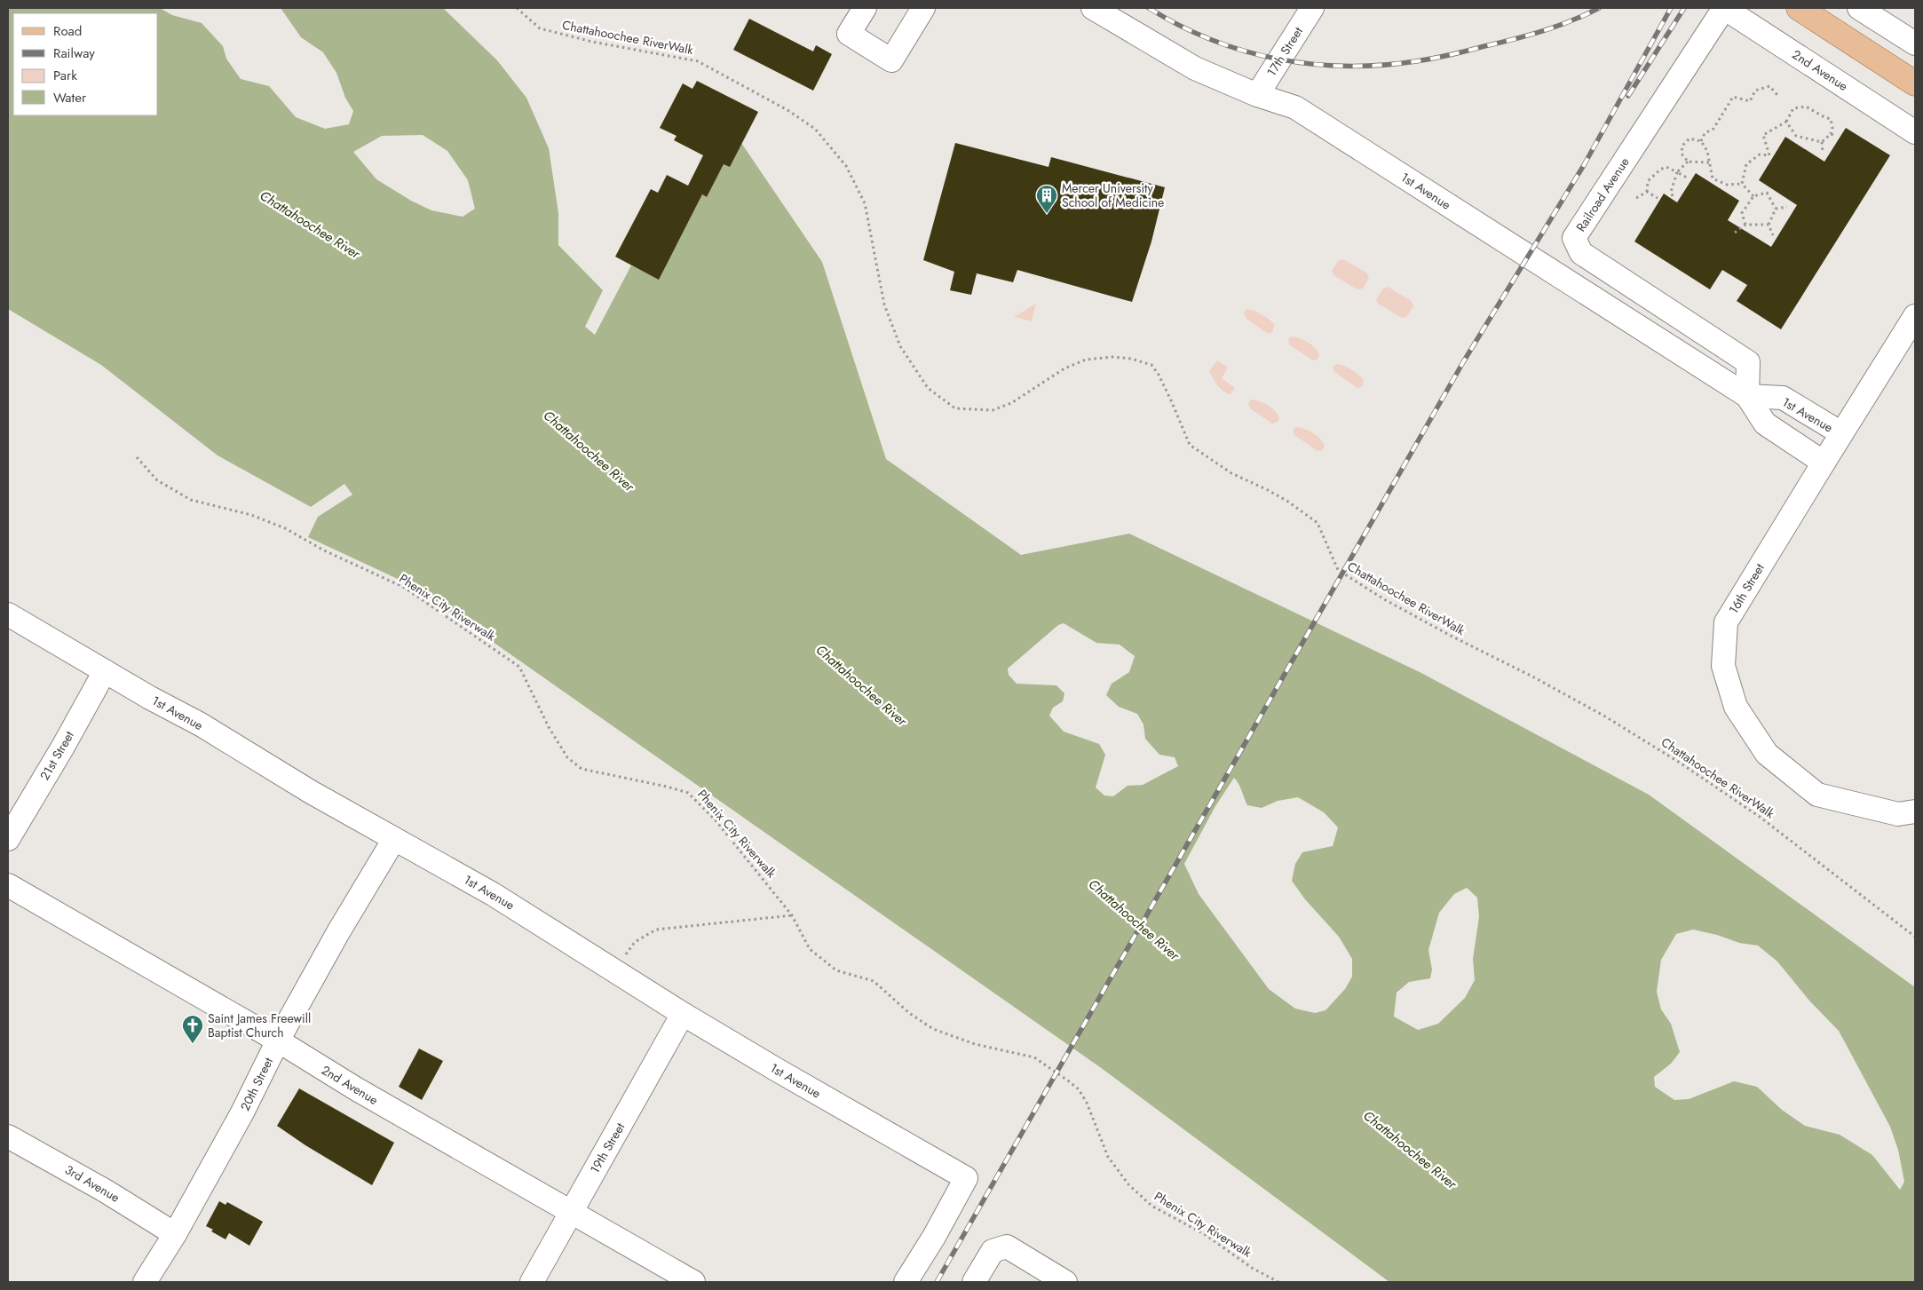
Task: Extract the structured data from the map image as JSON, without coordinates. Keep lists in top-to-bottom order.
{
  "streets": {
    "street": [
      "17th Street",
      "2nd Avenue",
      "1st Avenue",
      "Railroad Avenue",
      "16th Street",
      "21st Street",
      "20th Street",
      "19th Street",
      "3rd Avenue"
    ],
    "path": ["Chattahoochee RiverWalk", "Phenix City Riverwalk"]
  },
  "crossings": [
    ["17th Street", "1st Avenue"],
    ["2nd Avenue", "Railroad Avenue"],
    ["2nd Avenue", "20th Street"],
    ["2nd Avenue", "19th Street"],
    ["1st Avenue", "Railroad Avenue"],
    ["1st Avenue", "16th Street"],
    ["1st Avenue", "21st Street"],
    ["1st Avenue", "20th Street"],
    ["1st Avenue", "19th Street"],
    ["20th Street", "3rd Avenue"]
  ],
  "water": ["Chattahoochee River"],
  "places": {
    "building": ["Mercer University School of Medicine"],
    "church": ["Saint James Freewill Baptist Church"]
  },
  "legend": [
    "Road",
    "Railway",
    "Park",
    "Water"
  ]
}
